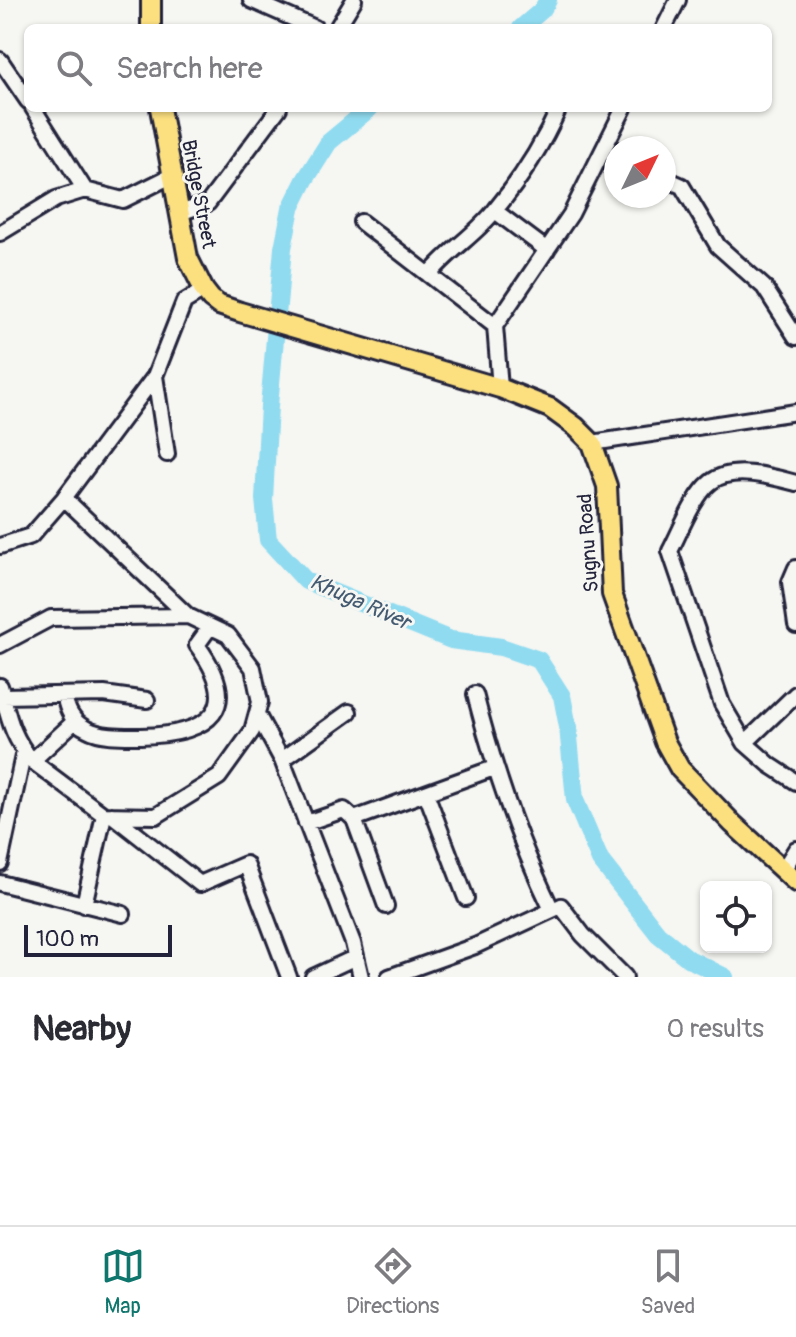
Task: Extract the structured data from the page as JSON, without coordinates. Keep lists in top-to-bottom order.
{
  "streets": {
    "main road": ["Bridge Street", "Sugnu Road"]
  },
  "crossings": [
    ["Bridge Street", "Sugnu Road"]
  ],
  "water": ["Khuga River"],
  "scale_bar": "100 m",
  "north": "top right",
  "page": {
    "search": "Search here",
    "scale": "100 m",
    "heading": ["Nearby", "0 results"],
    "nav": ["Map", "Directions", "Saved"]
  }
}
